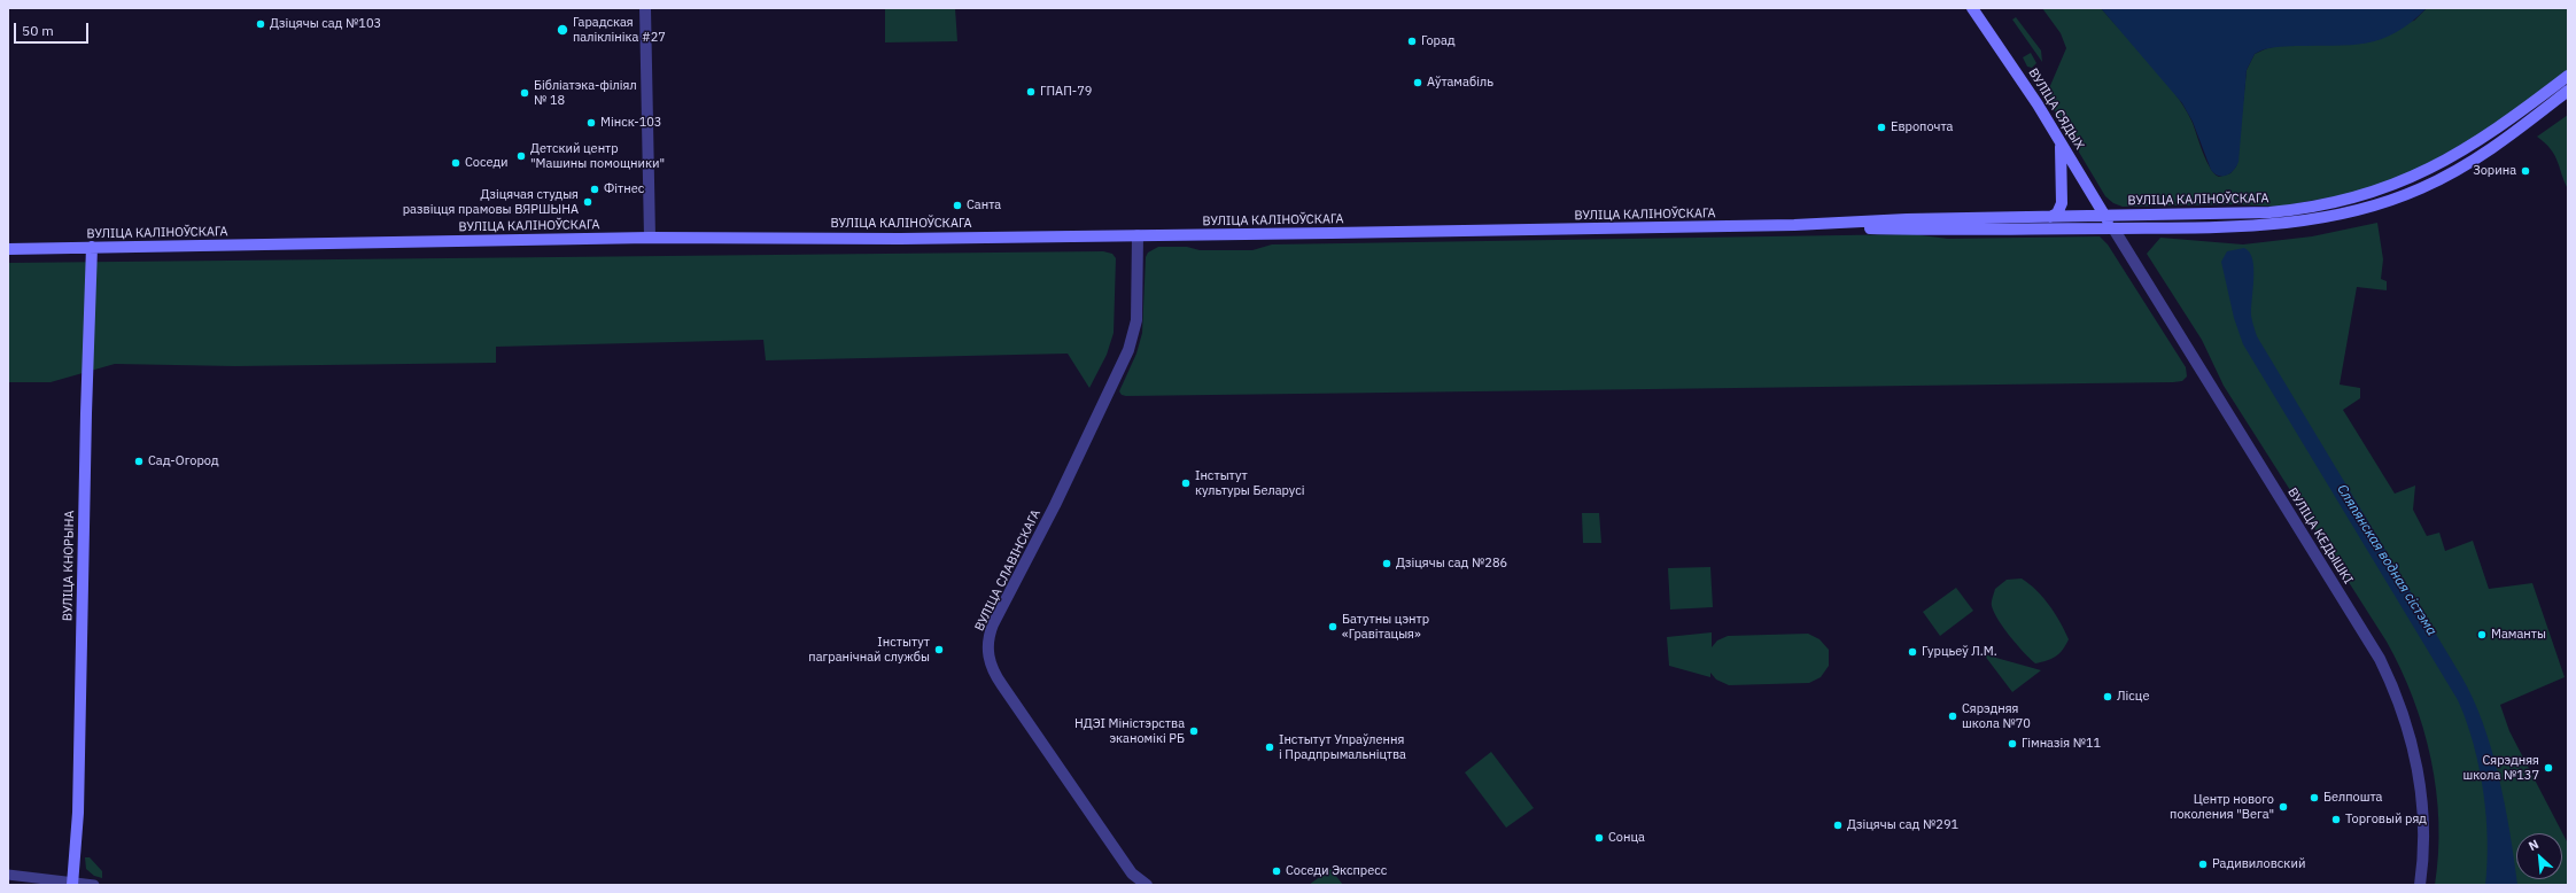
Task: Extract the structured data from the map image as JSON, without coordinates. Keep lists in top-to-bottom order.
{
  "streets": {
    "main road": ["ВУЛІЦА СЯДЫХ", "ВУЛІЦА КАЛІНОЎСКАГА", "ВУЛІЦА КНОРЫНА"],
    "street": ["ВУЛІЦА КЕДЫШКІ", "ВУЛІЦА СЛАВІНСКАГА"]
  },
  "crossings": [
    ["ВУЛІЦА СЯДЫХ", "ВУЛІЦА КАЛІНОЎСКАГА"],
    ["ВУЛІЦА СЯДЫХ", "ВУЛІЦА КЕДЫШКІ"],
    ["ВУЛІЦА КАЛІНОЎСКАГА", "ВУЛІЦА КЕДЫШКІ"],
    ["ВУЛІЦА КАЛІНОЎСКАГА", "ВУЛІЦА КНОРЫНА"],
    ["ВУЛІЦА КАЛІНОЎСКАГА", "ВУЛІЦА СЛАВІНСКАГА"]
  ],
  "water": ["Сляпянская водная сістэма"],
  "places": [
    "Дзіцячы сад №103",
    "Гарадская паліклініка #27",
    "Горад",
    "Аўтамабіль",
    "ГПАП-79",
    "Бібліатэка-філіял № 18",
    "Мінск-103",
    "Европочта",
    "Детский центр \"Машины помощники\"",
    "Соседи",
    "Зорина",
    "Фітнес",
    "Дзіцячая студыя развіцця прамовы ВЯРШЫНА",
    "Санта",
    "Сад-Огород",
    "Інстытут культуры Беларусі",
    "Дзіцячы сад №286",
    "Батутны цэнтр «Гравітацыя»",
    "Маманты",
    "Інстытут пагранічнай службы",
    "Гурцьеў Л.М.",
    "Лісце",
    "Сярэдняя школа №70",
    "НДЭІ Міністэрства эканомікі РБ",
    "Гімназія №11",
    "Інстытут Упраўлення і Прадпрымальніцтва",
    "Сярэдняя школа №137",
    "Белпошта",
    "Центр нового поколения \"Вега\"",
    "Торговый ряд",
    "Дзіцячы сад №291",
    "Сонца",
    "Радивиловский",
    "Соседи Экспресс"
  ],
  "scale_bar": "50 m",
  "north": "top left"
}
